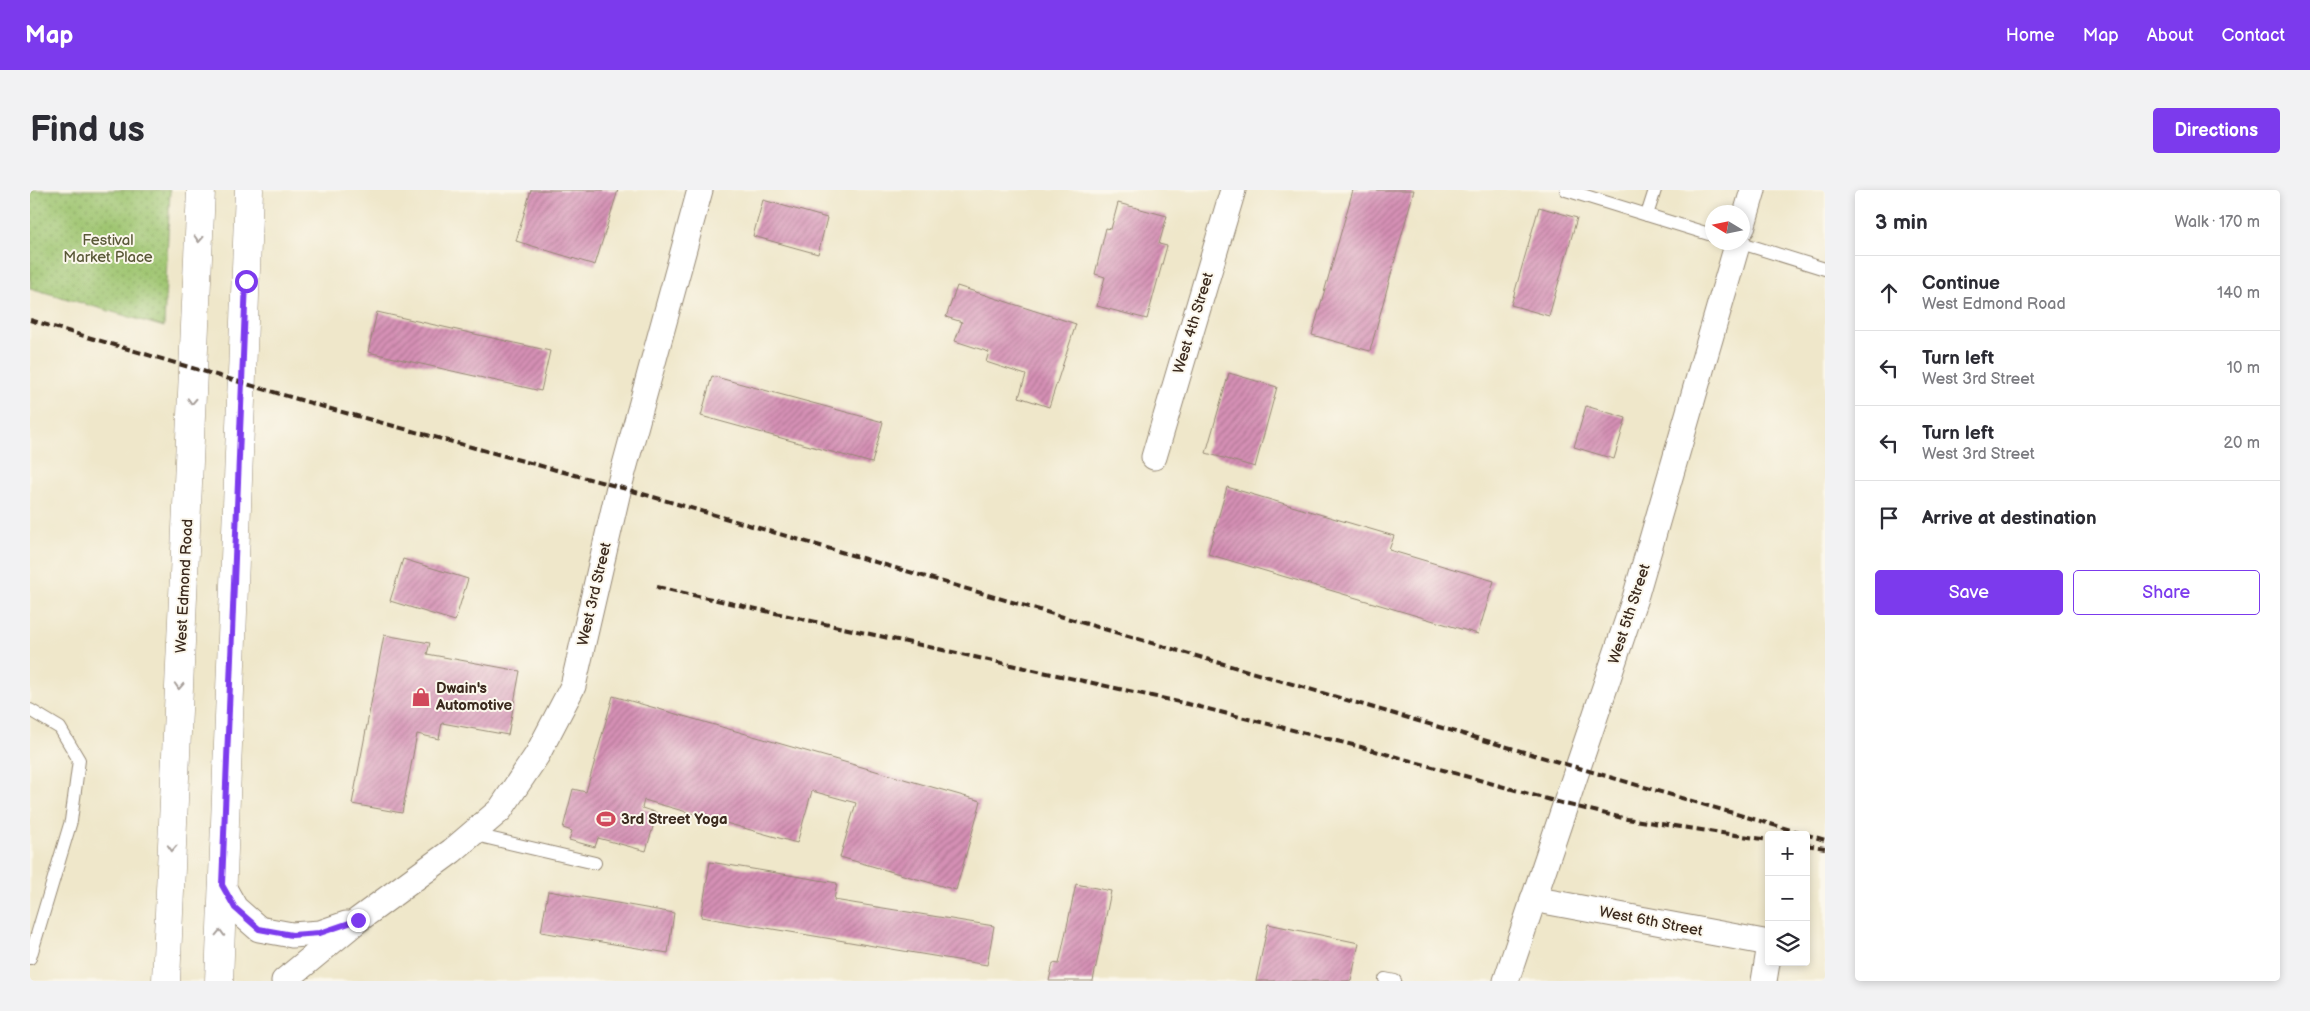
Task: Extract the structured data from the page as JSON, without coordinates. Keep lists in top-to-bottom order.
{
  "streets": {
    "main road": ["West Edmond Road"],
    "street": [
      "West 4th Street",
      "West 3rd Street",
      "West 5th Street",
      "West 6th Street"
    ]
  },
  "crossings": [
    ["West 5th Street", "West 6th Street"]
  ],
  "parks": ["Festival Market Place"],
  "places": {
    "shop": ["Dwain's Automotive"],
    "sports": ["3rd Street Yoga"]
  },
  "north": "left",
  "page": {
    "header": "Map",
    "nav": [
      "Home",
      "Map",
      "About",
      "Contact"
    ],
    "buttons": [
      "Directions",
      ["Save", "Share"]
    ],
    "title": "Find us",
    "heading": ["3 min", "Walk · 170 m"],
    "list": [
      ["Continue", "West Edmond Road", "140 m"],
      ["Turn left", "West 3rd Street", "10 m"],
      ["Turn left", "West 3rd Street", "20 m"],
      "Arrive at destination"
    ],
    "map_buttons": ["+", "−"]
  }
}
